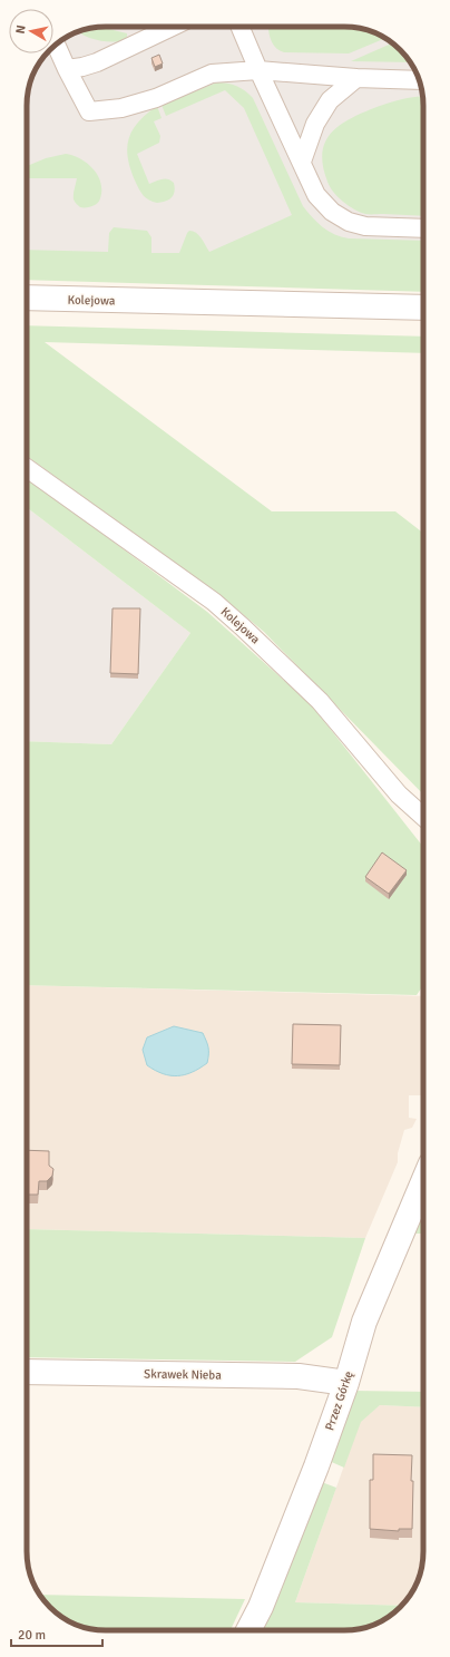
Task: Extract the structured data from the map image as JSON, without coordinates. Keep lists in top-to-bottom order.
{
  "streets": {
    "street": ["Kolejowa", "Skrawek Nieba", "Przez Górkę"]
  },
  "crossings": [
    ["Skrawek Nieba", "Przez Górkę"]
  ],
  "scale_bar": "20 m",
  "north": "left"
}
